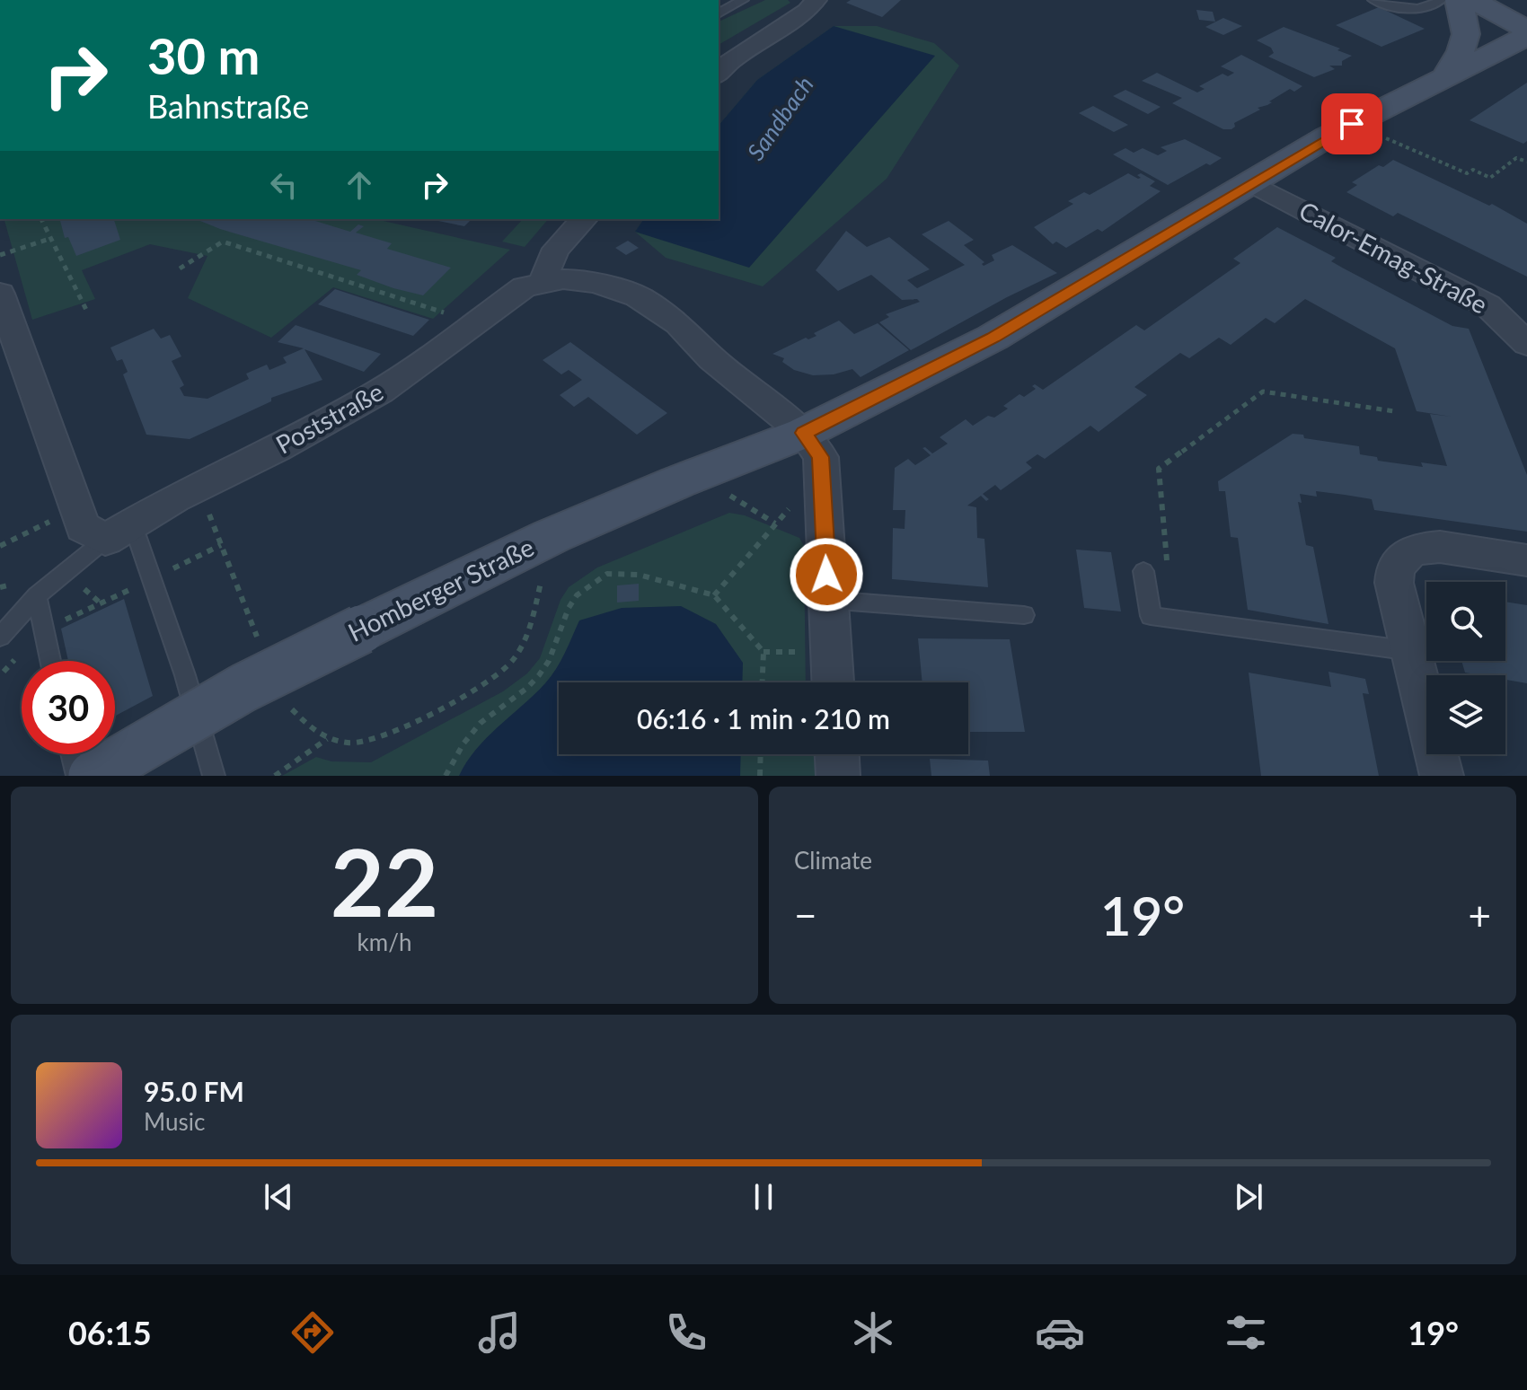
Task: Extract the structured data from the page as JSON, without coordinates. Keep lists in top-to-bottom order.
{
  "streets": {
    "main road": ["Homberger Straße"],
    "street": ["Calor-Emag-Straße", "Poststraße"]
  },
  "crossings": [
    ["Calor-Emag-Straße", "Homberger Straße"],
    ["Poststraße", "Homberger Straße"]
  ],
  "water": ["Sandbach"],
  "page": {
    "turn": ["30 m", "Bahnstraße"],
    "limit": "30",
    "trip": "06:16 · 1 min · 210 m",
    "tile": [
      ["22", "km/h"],
      "Climate"
    ],
    "heat": ["−", "19°", "+"],
    "song": ["95.0 FM", "Music"],
    "tabs": ["06:15", "19°"]
  }
}
